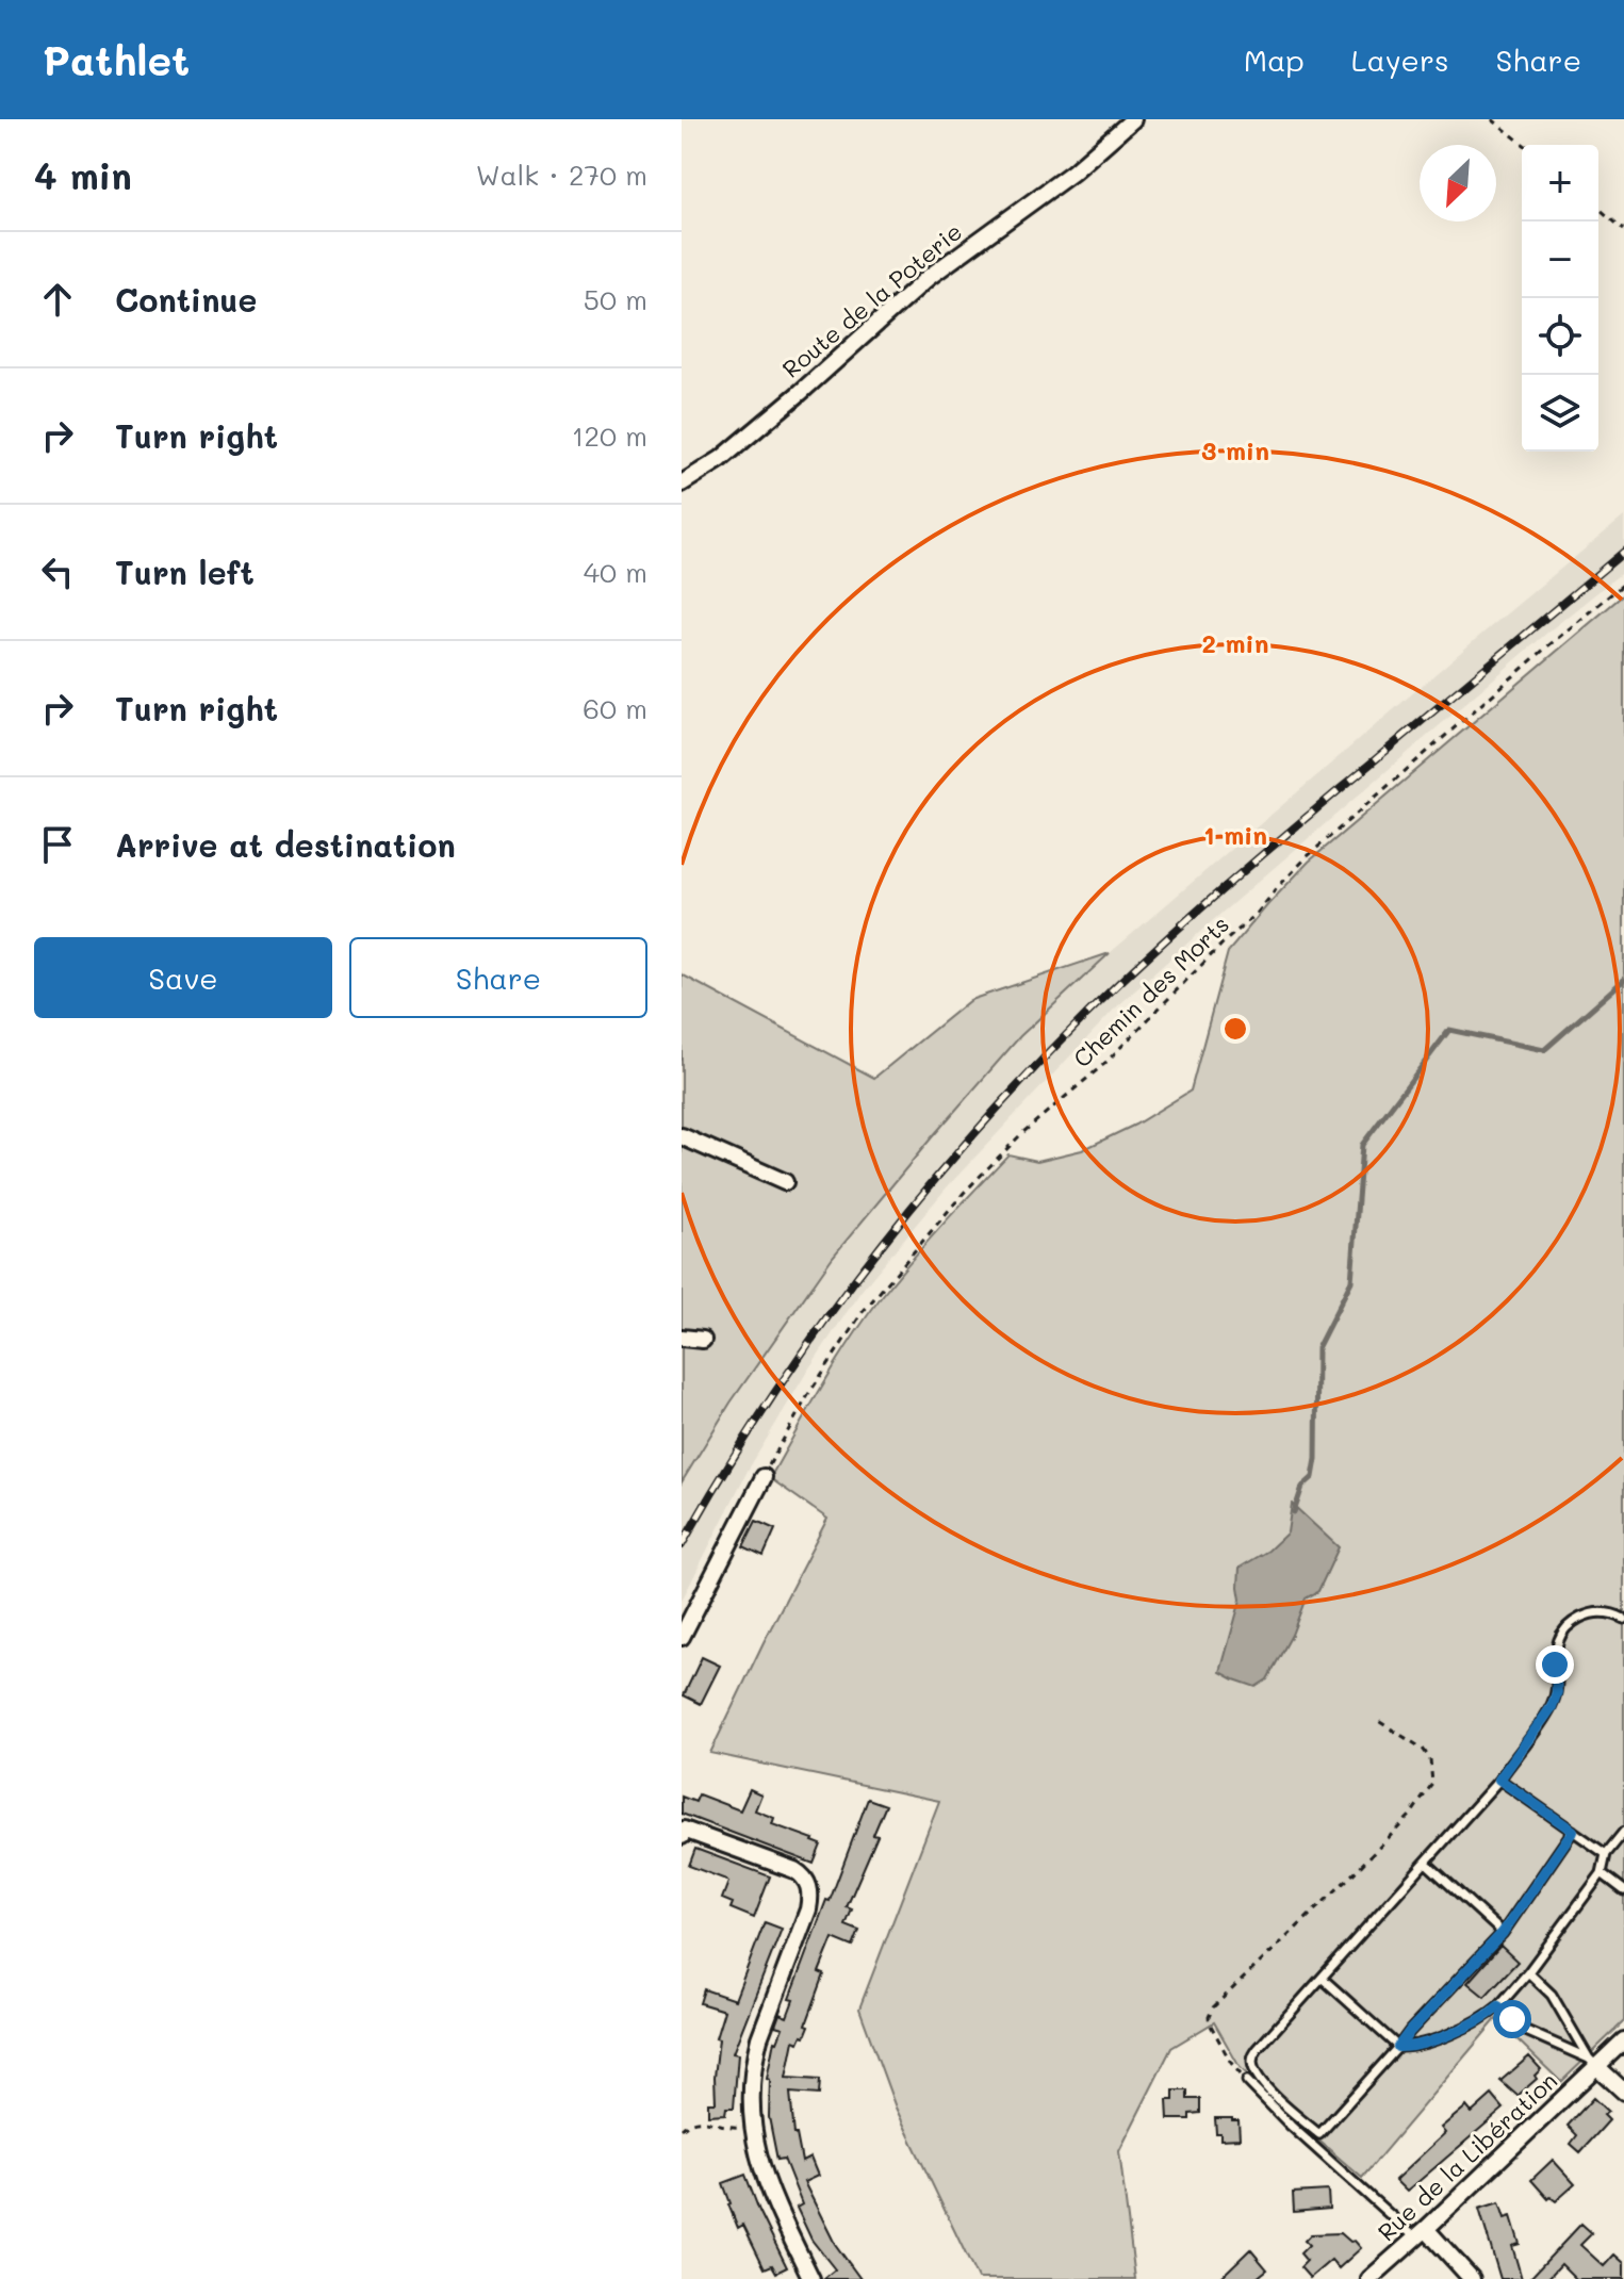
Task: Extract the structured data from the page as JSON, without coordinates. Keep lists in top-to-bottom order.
{
  "streets": {
    "street": ["Route de la Poterie", "Rue de la Libération"],
    "path": ["Chemin des Morts"]
  },
  "north": "bottom left",
  "page": {
    "header": "Pathlet",
    "nav": ["Map", "Layers", "Share"],
    "heading": ["4 min", "Walk · 270 m"],
    "map_buttons": ["+", "−"],
    "list": [
      ["Continue", "50 m"],
      ["Turn right", "120 m"],
      ["Turn left", "40 m"],
      ["Turn right", "60 m"],
      "Arrive at destination"
    ],
    "buttons": ["Save", "Share"]
  },
  "rings": ["3 min", "2 min", "1 min"]
}
